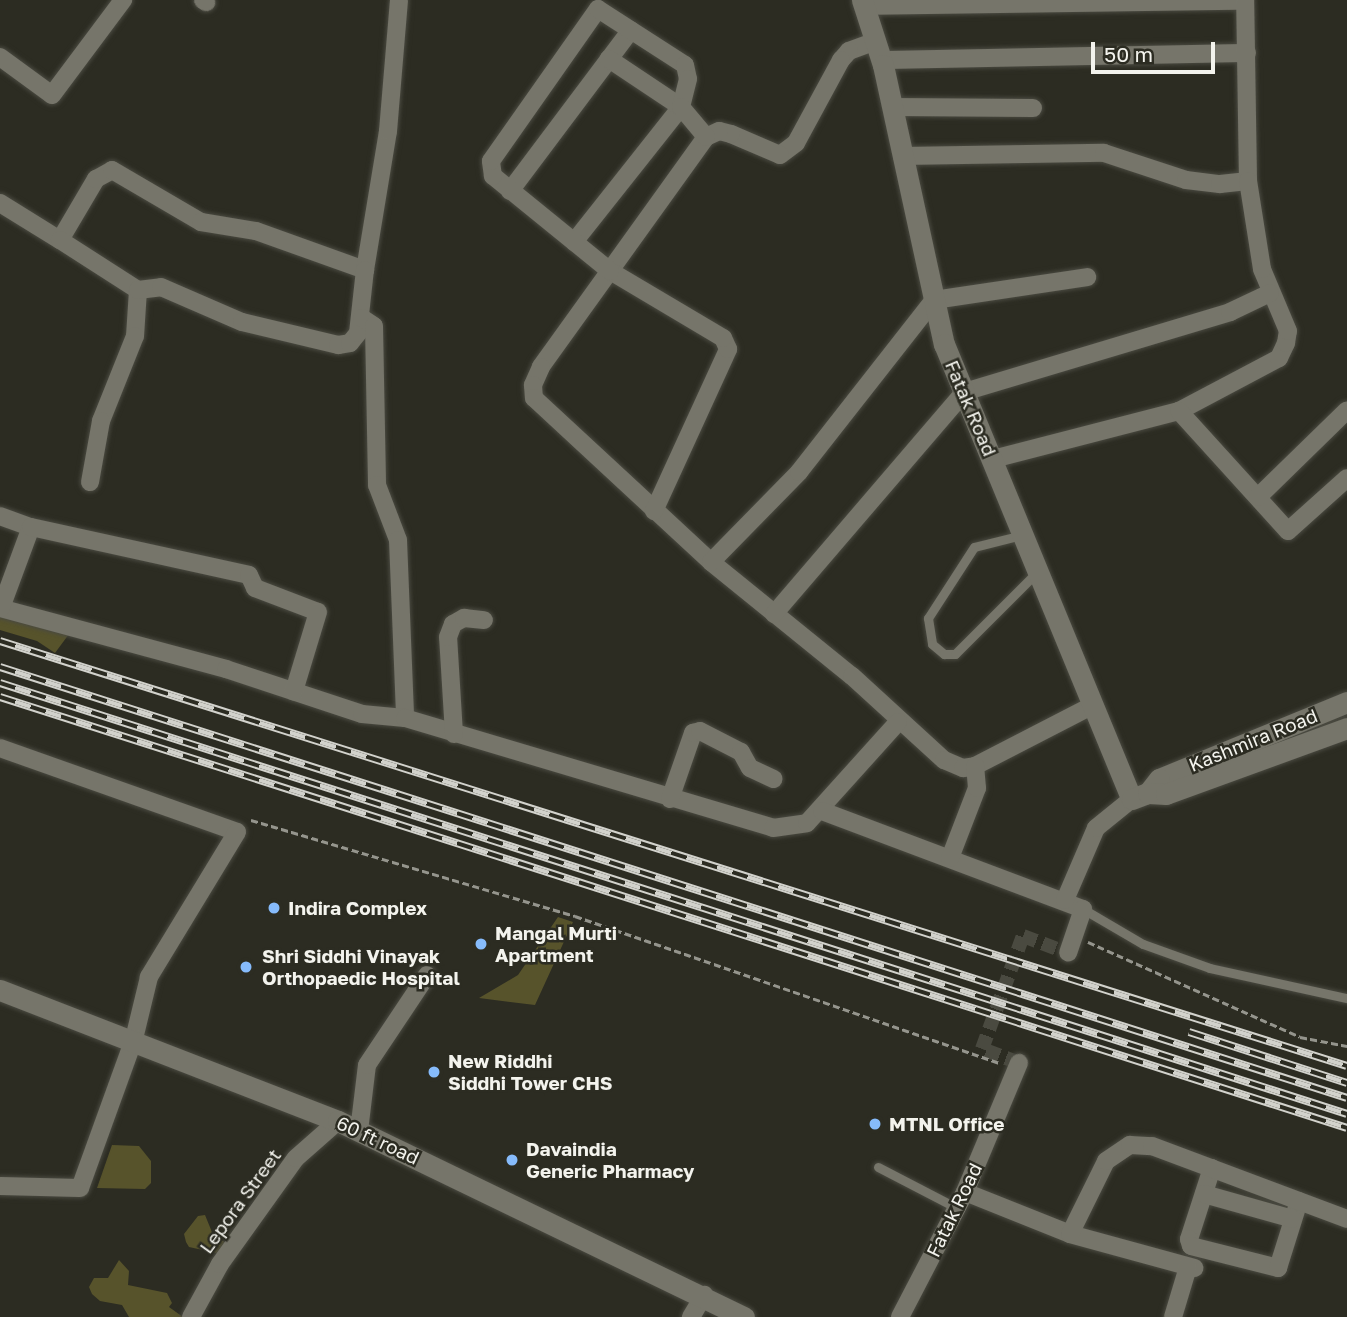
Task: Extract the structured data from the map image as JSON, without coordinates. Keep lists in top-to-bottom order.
{
  "streets": {
    "main road": ["Fatak Road", "Kashmira Road", "60 ft road"],
    "street": ["Lepora Street"]
  },
  "crossings": [
    ["Fatak Road", "Kashmira Road"],
    ["60 ft road", "Lepora Street"]
  ],
  "places": [
    "Indira Complex",
    "Mangal Murti Apartment",
    "Shri Siddhi Vinayak Orthopaedic Hospital",
    "New Riddhi Siddhi Tower CHS",
    "MTNL Office",
    "Davaindia Generic Pharmacy"
  ],
  "scale_bar": "50 m"
}
